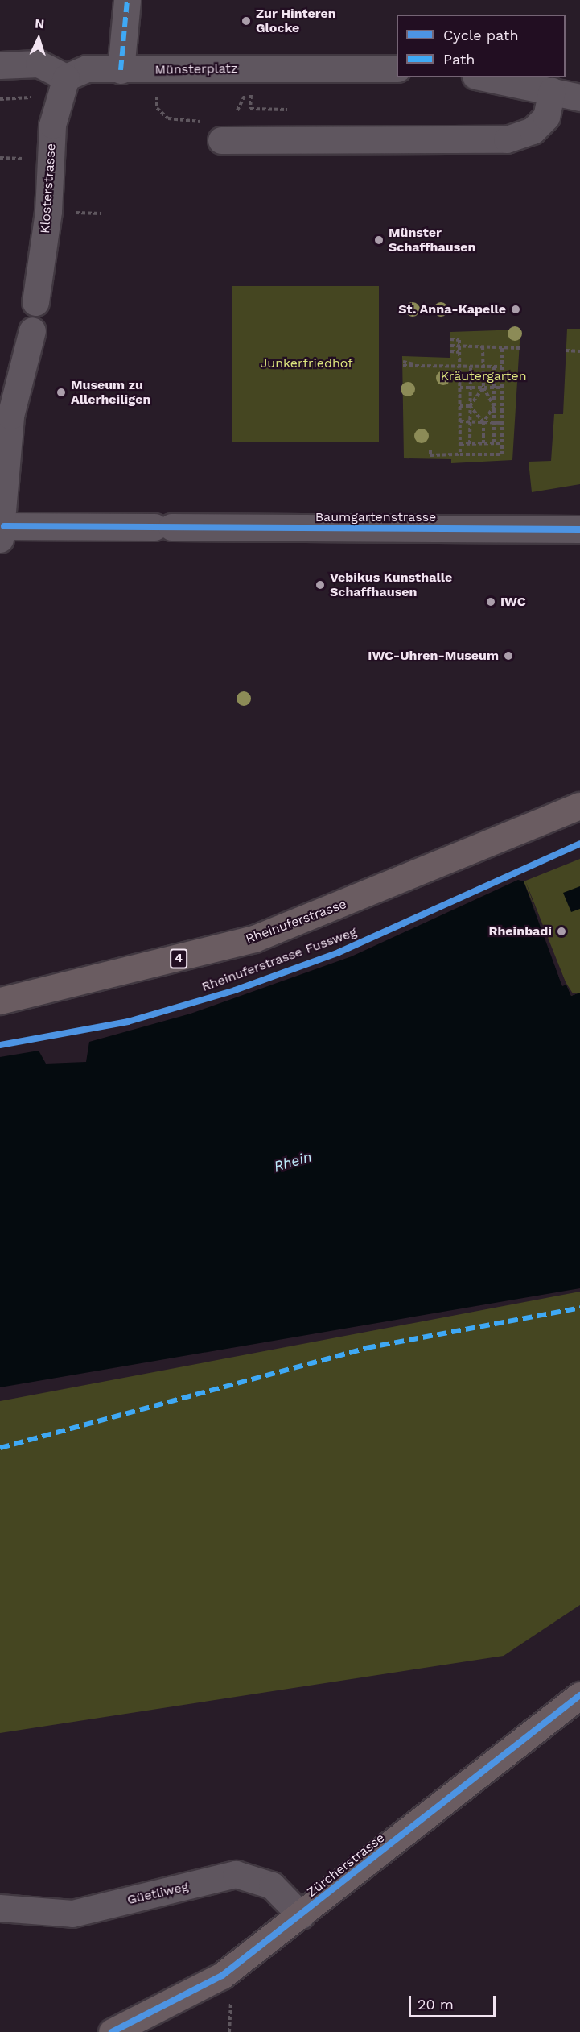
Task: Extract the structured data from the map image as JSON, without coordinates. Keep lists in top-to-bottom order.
{
  "streets": {
    "main road": ["Rheinuferstrasse", "4", "Zürcherstrasse"],
    "street": [
      "Münsterplatz",
      "Klosterstrasse",
      "Baumgartenstrasse",
      "Güetliweg"
    ],
    "cycle path": ["Rheinuferstrasse Fussweg"]
  },
  "crossings": [
    ["Münsterplatz", "Klosterstrasse"],
    ["Zürcherstrasse", "Güetliweg"]
  ],
  "water": ["Rhein"],
  "parks": ["Junkerfriedhof", "Kräutergarten"],
  "places": [
    "Zur Hinteren Glocke",
    "Münster Schaffhausen",
    "St. Anna-Kapelle",
    "Museum zu Allerheiligen",
    "Vebikus Kunsthalle Schaffhausen",
    "IWC",
    "IWC-Uhren-Museum",
    "Rheinbadi"
  ],
  "legend": ["Cycle path", "Path"],
  "scale_bar": "20 m",
  "north": "top"
}
